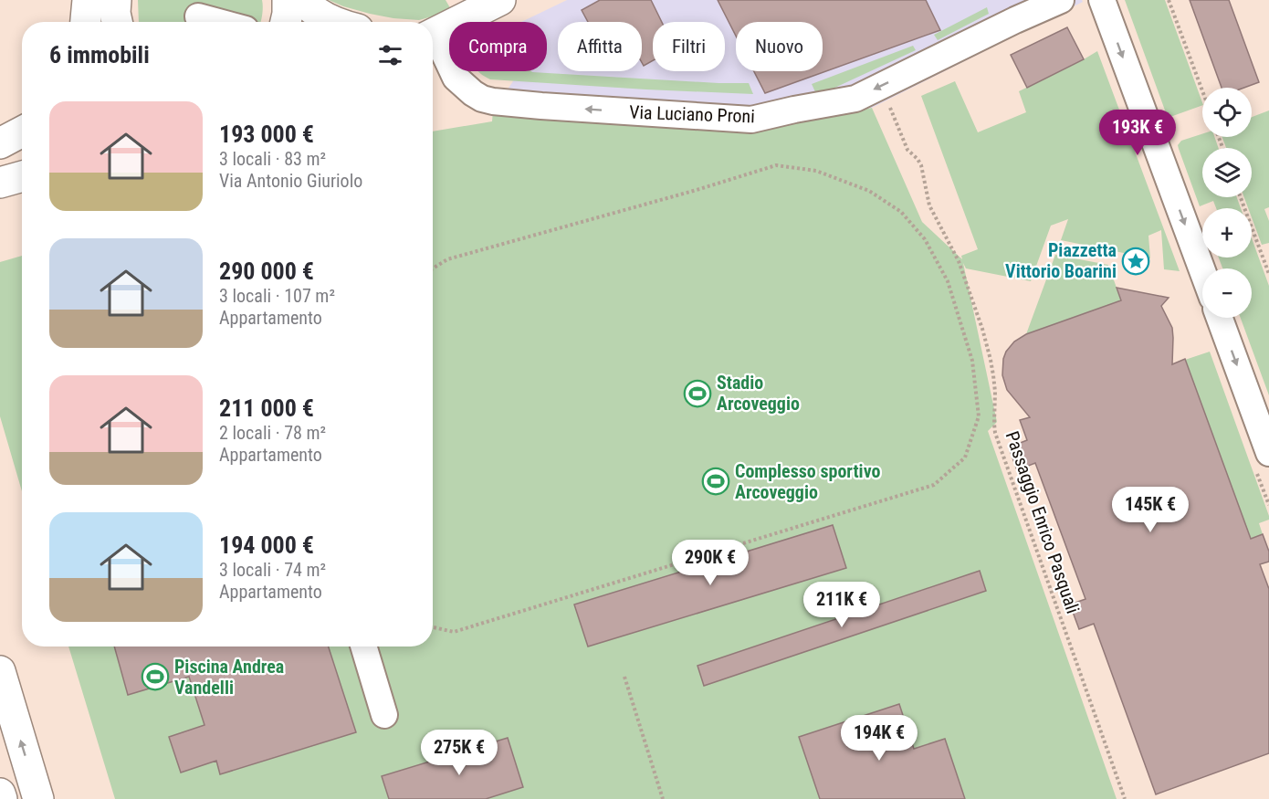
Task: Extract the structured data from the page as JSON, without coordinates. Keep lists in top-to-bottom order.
{
  "streets": {
    "street": ["Via Luciano Proni"],
    "path": ["Passaggio Enrico Pasquali"]
  },
  "one_way": ["Via Luciano Proni"],
  "places": {
    "place": ["Piazzetta Vittorio Boarini"],
    "sports": ["Stadio Arcoveggio", "Complesso sportivo Arcoveggio", "Piscina Andrea Vandelli"]
  },
  "page": {
    "chip": [
      "Compra",
      "Affitta",
      "Filtri",
      "Nuovo"
    ],
    "heading": "6 immobili",
    "map_buttons": ["+", "−"],
    "list": [
      {
        "name": "193 000 €",
        "note": "3 locali · 83 m² · Via Antonio Giuriolo"
      },
      {
        "name": "290 000 €",
        "note": "3 locali · 107 m² · Appartamento"
      },
      {
        "name": "211 000 €",
        "note": "2 locali · 78 m² · Appartamento"
      },
      {
        "name": "194 000 €",
        "note": "3 locali · 74 m² · Appartamento"
      }
    ],
    "price": [
      "193K €",
      "145K €",
      "290K €",
      "211K €",
      "194K €",
      "275K €"
    ]
  }
}
